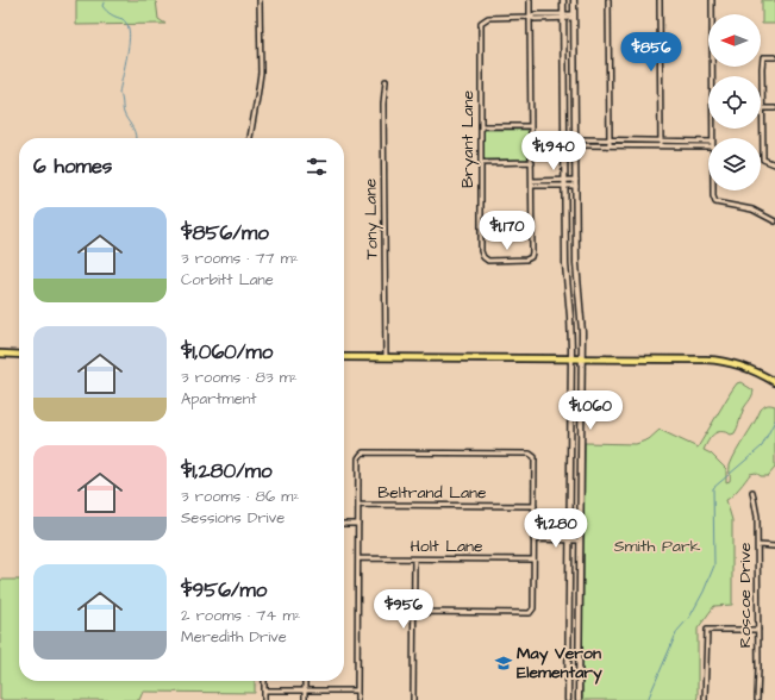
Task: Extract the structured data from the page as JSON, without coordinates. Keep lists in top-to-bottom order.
{
  "streets": {
    "street": [
      "Bryant Lane",
      "Tony Lane",
      "Beltrand Lane",
      "Holt Lane",
      "Roscoe Drive"
    ]
  },
  "parks": ["Smith Park"],
  "places": {
    "school or university": ["May Veron Elementary"]
  },
  "north": "left",
  "page": {
    "price": [
      "$856",
      "$1,940",
      "$1,170",
      "$1,060",
      "$1,280",
      "$956"
    ],
    "heading": "6 homes",
    "list": [
      {
        "name": "$856/mo",
        "note": "3 rooms · 77 m² · Corbitt Lane"
      },
      {
        "name": "$1,060/mo",
        "note": "3 rooms · 83 m² · Apartment"
      },
      {
        "name": "$1,280/mo",
        "note": "3 rooms · 86 m² · Sessions Drive"
      },
      {
        "name": "$956/mo",
        "note": "2 rooms · 74 m² · Meredith Drive"
      }
    ]
  }
}
